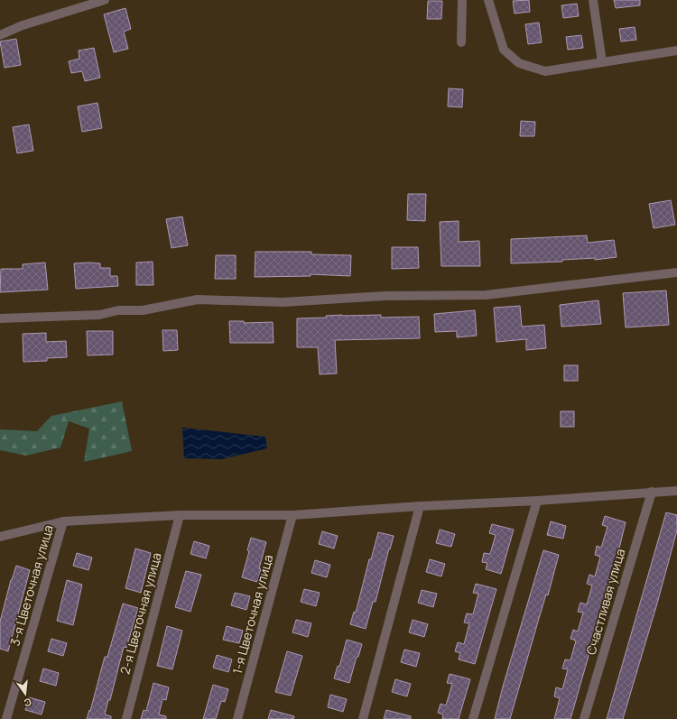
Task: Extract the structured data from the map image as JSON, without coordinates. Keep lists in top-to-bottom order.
{
  "streets": {
    "street": [
      "3-я Цветочная улица",
      "Счастливая улица",
      "2-я Цветочная улица",
      "1-я Цветочная улица"
    ]
  },
  "north": "bottom"
}
